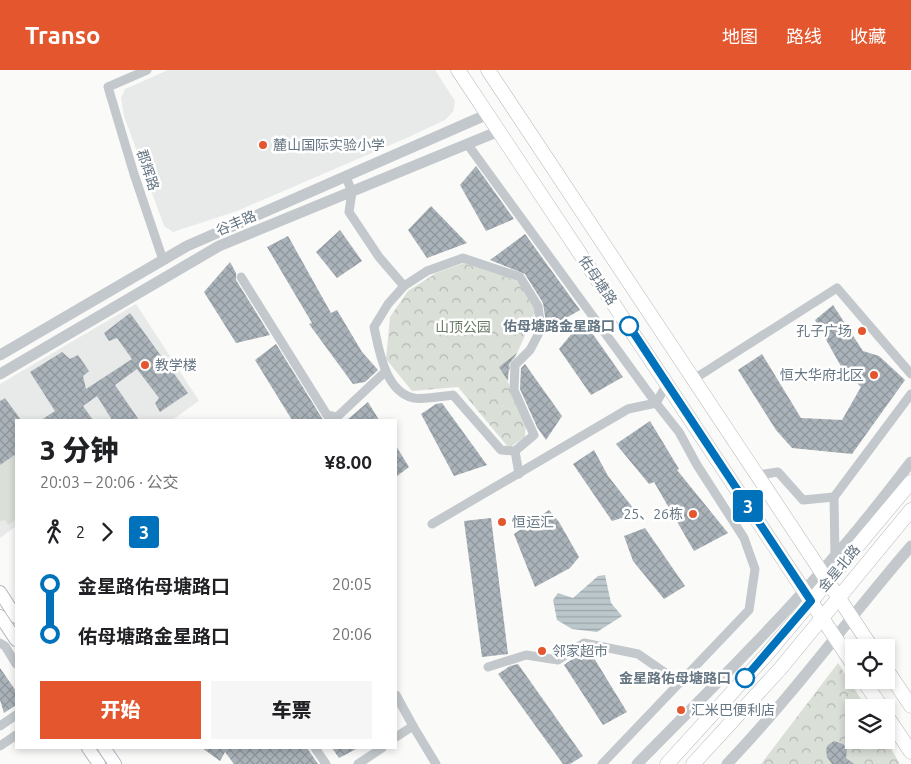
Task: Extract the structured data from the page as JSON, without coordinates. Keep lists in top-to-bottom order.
{
  "streets": {
    "main road": ["佑母塘路", "金星北路"],
    "street": ["郡辉路", "谷丰路"]
  },
  "crossings": [
    ["郡辉路", "谷丰路"],
    ["谷丰路", "佑母塘路"],
    ["佑母塘路", "金星北路"]
  ],
  "parks": ["山顶公园"],
  "places": [
    "麓山国际实验小学",
    "佑母塘路金星路口",
    "孔子广场",
    "教学楼",
    "恒大华府北区",
    "25、26栋",
    "恒运汇",
    "邻家超市",
    "金星路佑母塘路口",
    "汇米巴便利店"
  ],
  "lines": ["bus line 3"],
  "page": {
    "header": "Transo",
    "nav": ["地图", "路线", "收藏"],
    "on_map": "3",
    "heading": ["3 分钟", "20:03 – 20:06 · 公交", "¥8.00"],
    "legs": ["2", "3"],
    "list": [
      {
        "name": "金星路佑母塘路口",
        "value": "20:05"
      },
      {
        "name": "佑母塘路金星路口",
        "value": "20:06"
      }
    ],
    "buttons": ["开始", "车票"]
  }
}
